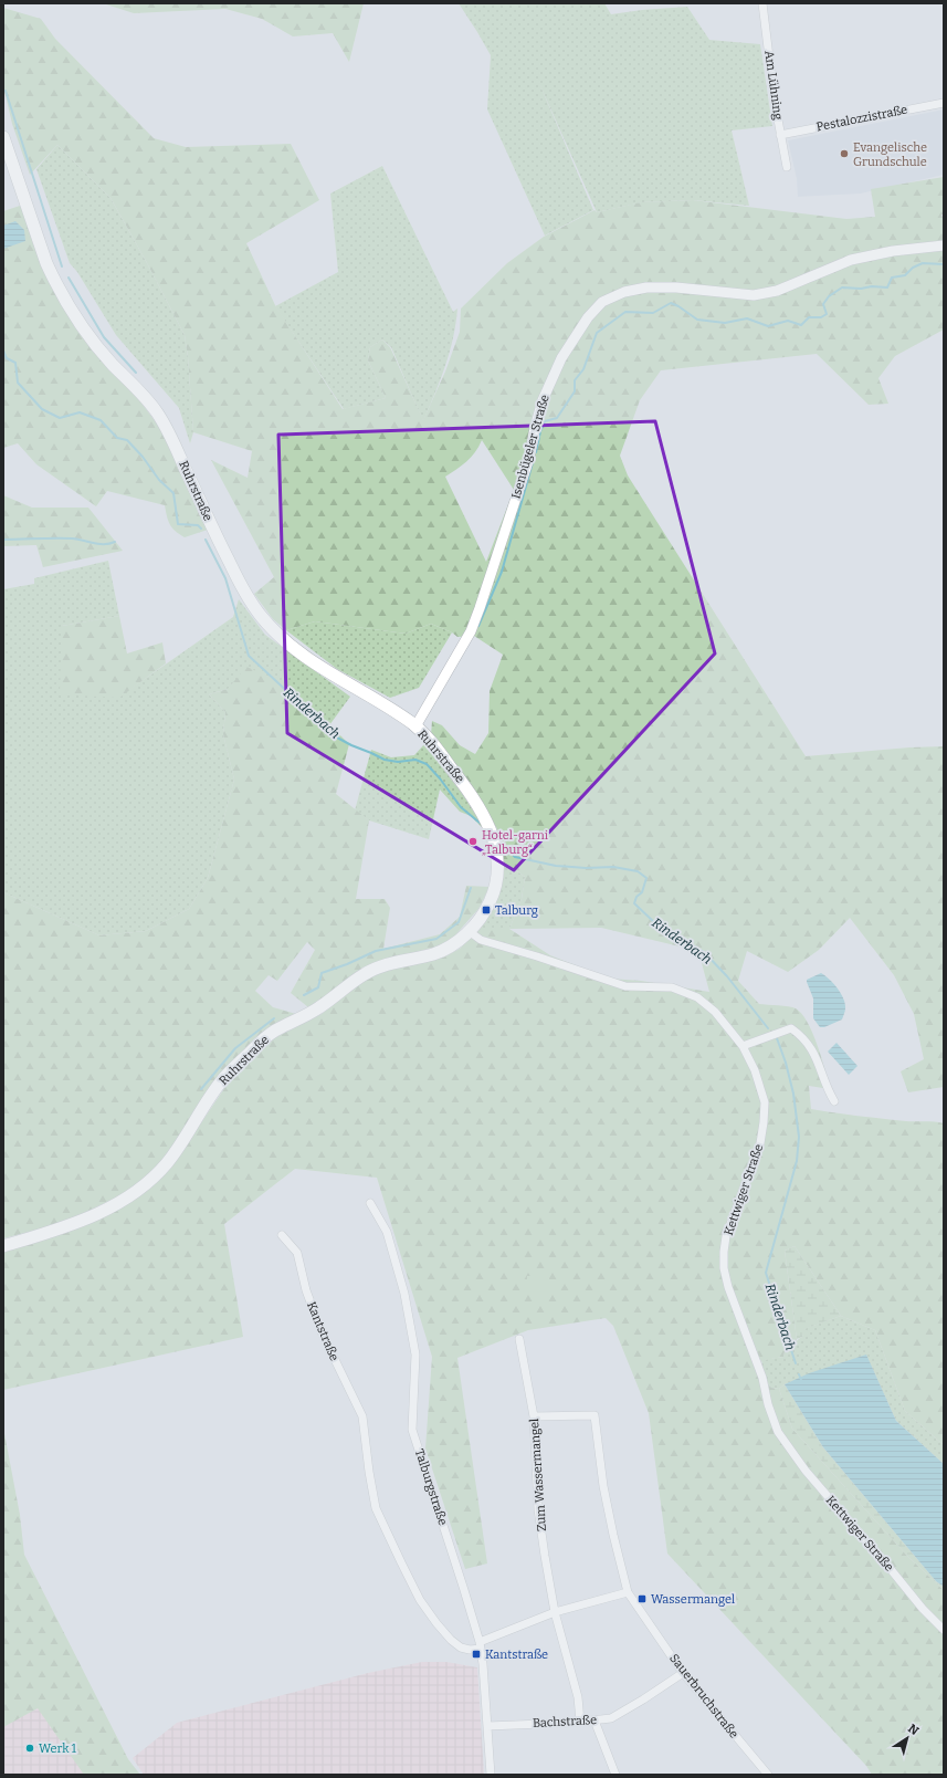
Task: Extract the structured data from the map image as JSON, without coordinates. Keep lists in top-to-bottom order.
{
  "streets": {
    "main road": ["Ruhrstraße"],
    "street": [
      "Am Lühning",
      "Pestalozzistraße",
      "Isenbügeler Straße",
      "Kettwiger Straße",
      "Kantstraße",
      "Zum Wassermangel",
      "Talburgstraße",
      "Sauerbruchstraße",
      "Bachstraße"
    ]
  },
  "crossings": [
    ["Am Lühning", "Pestalozzistraße"],
    ["Isenbügeler Straße", "Ruhrstraße"],
    ["Ruhrstraße", "Kettwiger Straße"],
    ["Kantstraße", "Talburgstraße"],
    ["Zum Wassermangel", "Bachstraße"],
    ["Talburgstraße", "Bachstraße"],
    ["Sauerbruchstraße", "Bachstraße"]
  ],
  "water": ["Rinderbach"],
  "places": {
    "other": ["Evangelische Grundschule", "Hotel-garni „Talburg“", "Werk 1"],
    "transit": ["Talburg", "Wassermangel", "Kantstraße"]
  },
  "north": "top right"
}
